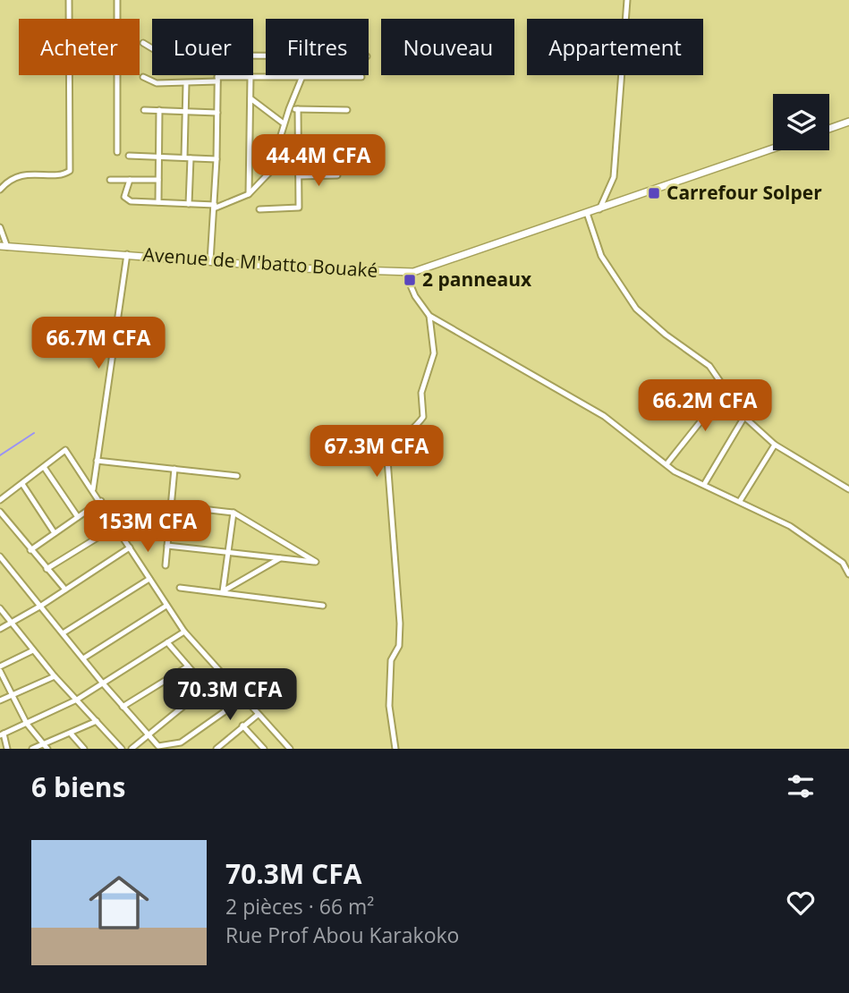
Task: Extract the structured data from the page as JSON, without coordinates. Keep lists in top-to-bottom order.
{
  "streets": {
    "street": ["Avenue de M'batto Bouaké"]
  },
  "places": {
    "transit": ["Carrefour Solper", "2 panneaux"]
  },
  "page": {
    "chip": [
      "Acheter",
      "Louer",
      "Filtres",
      "Nouveau",
      "Appartement"
    ],
    "price": [
      "44.4M CFA",
      "66.7M CFA",
      "66.2M CFA",
      "67.3M CFA",
      "153M CFA",
      "70.3M CFA"
    ],
    "heading": "6 biens",
    "list": [
      {
        "name": "70.3M CFA",
        "note": "2 pièces · 66 m² · Rue Prof Abou Karakoko"
      }
    ]
  }
}
